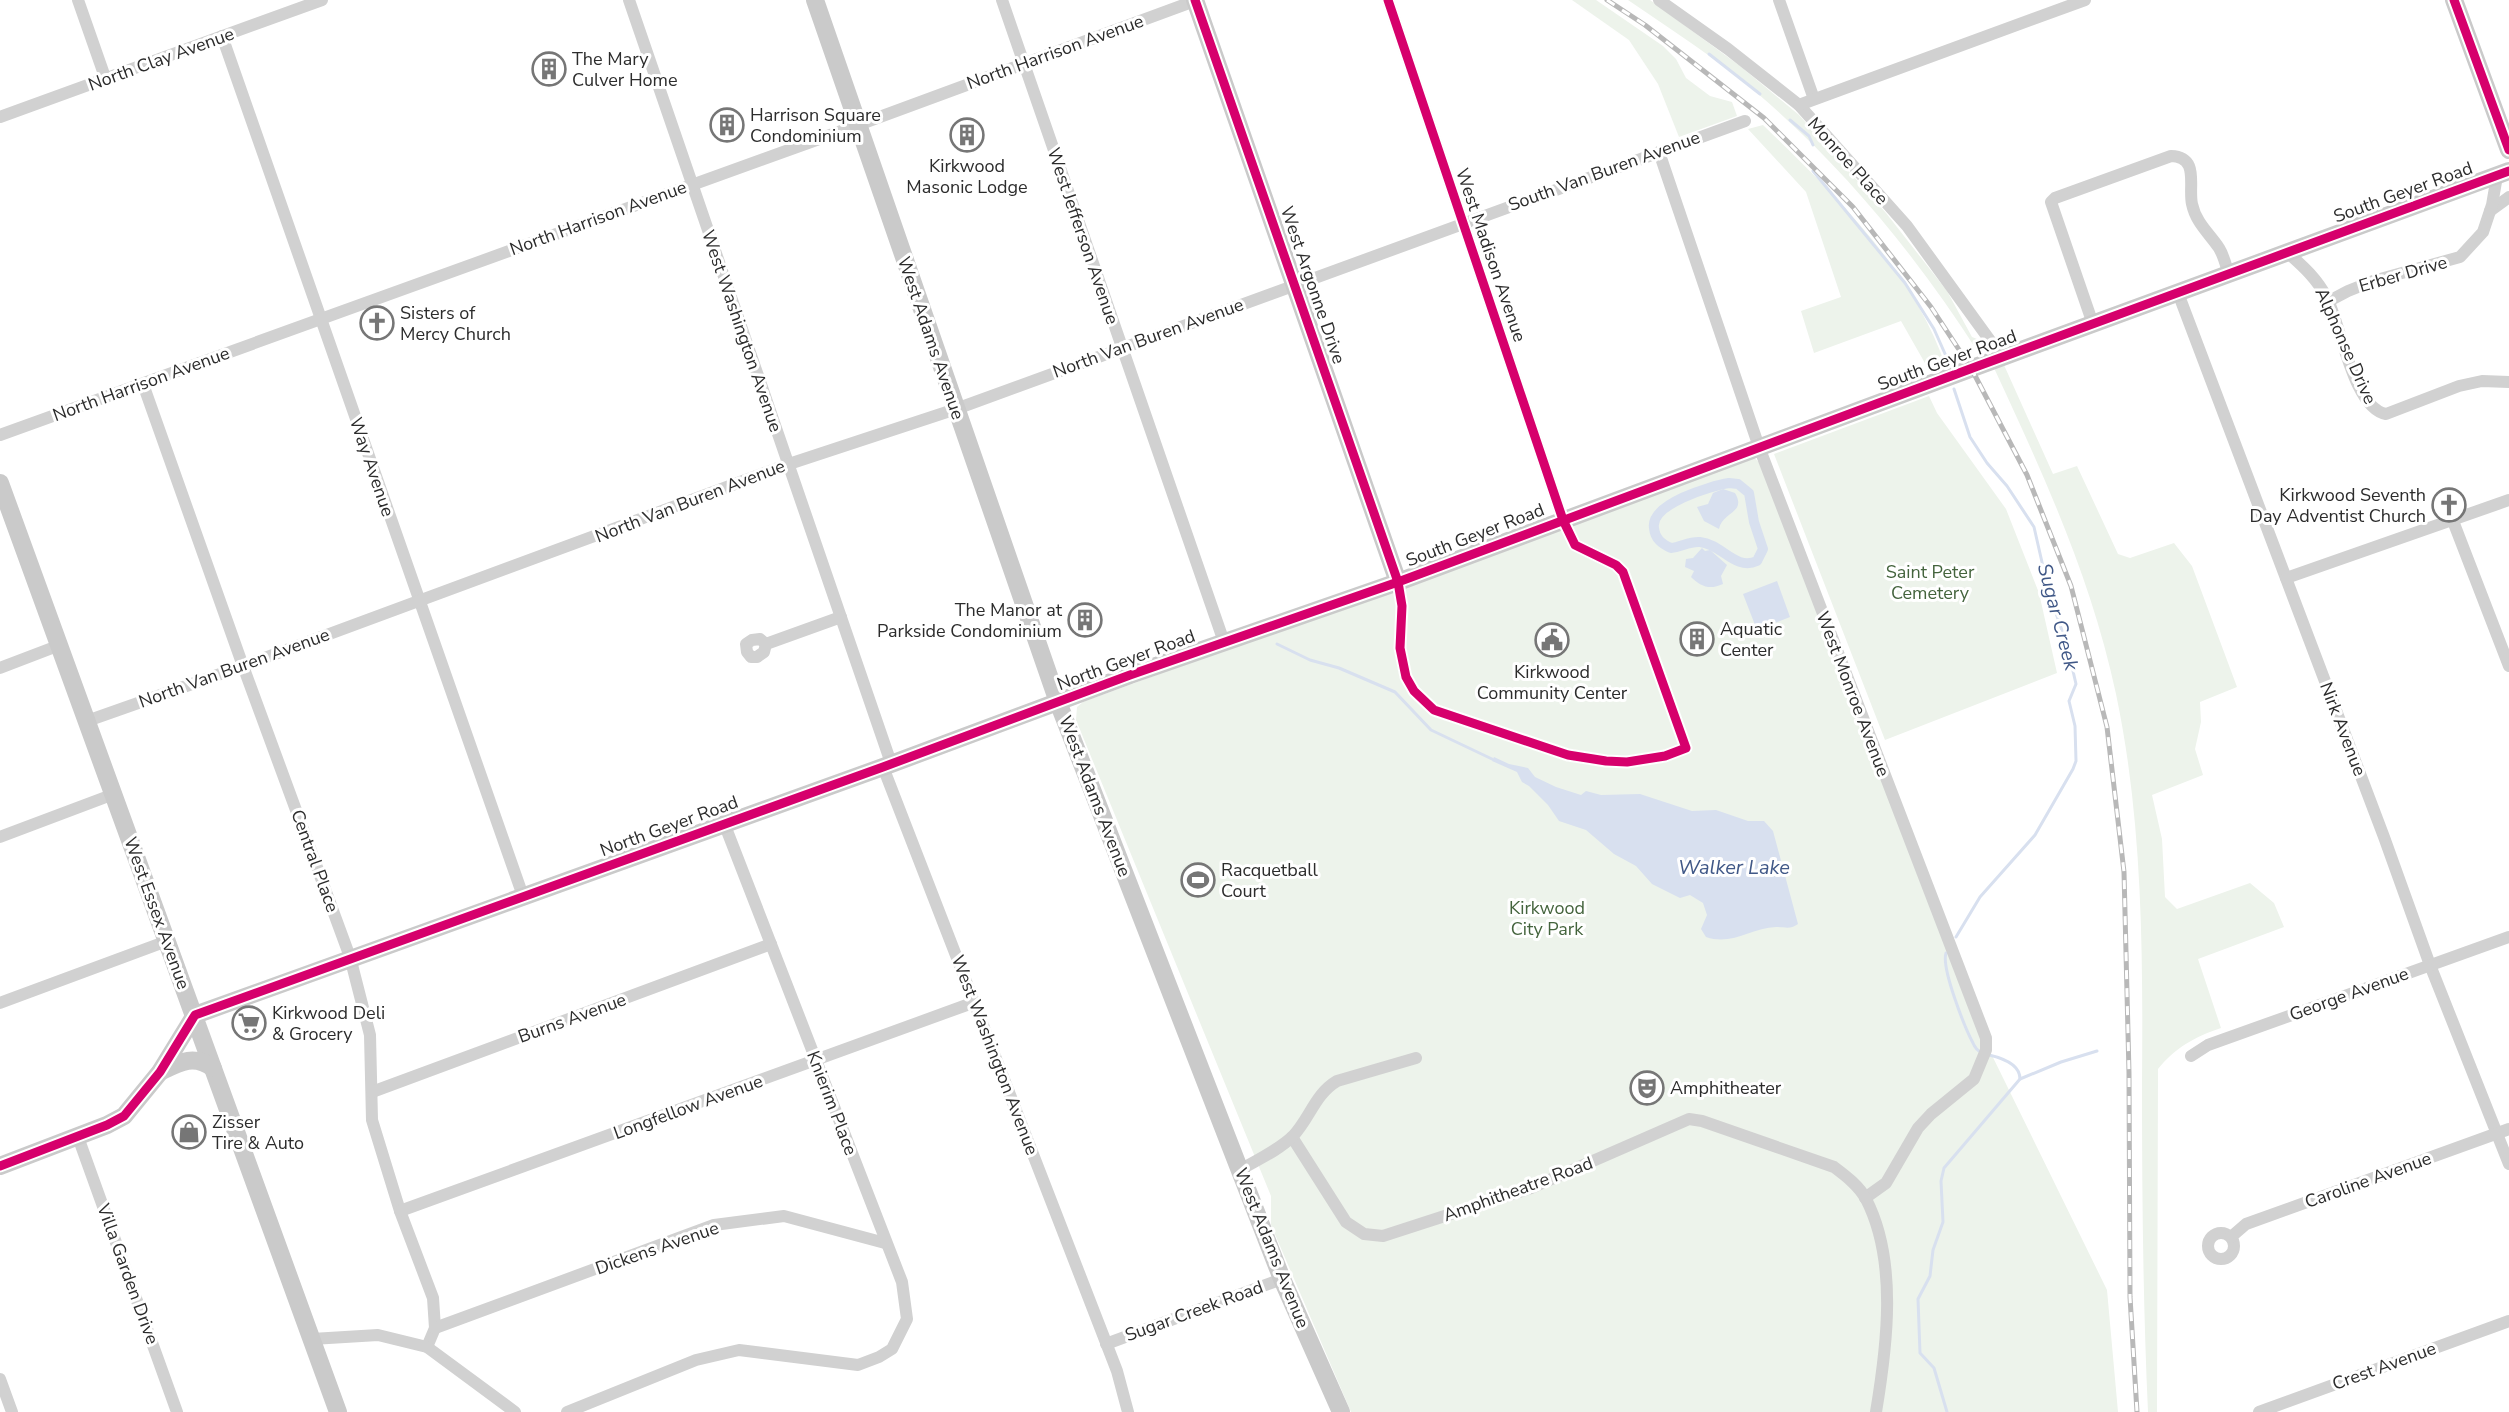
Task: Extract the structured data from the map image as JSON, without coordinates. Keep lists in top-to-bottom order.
{
  "streets": {
    "street": [
      "North Harrison Avenue",
      "North Clay Avenue",
      "Monroe Place",
      "South Van Buren Avenue",
      "South Geyer Road",
      "West Jefferson Avenue",
      "West Madison Avenue",
      "Erber Drive",
      "West Argonne Drive",
      "West Washington Avenue",
      "West Adams Avenue",
      "North Van Buren Avenue",
      "Alphonse Drive",
      "Way Avenue",
      "North Geyer Road",
      "West Monroe Avenue",
      "Nirk Avenue",
      "Central Place",
      "West Essex Avenue",
      "George Avenue",
      "Burns Avenue",
      "Knierim Place",
      "Longfellow Avenue",
      "Caroline Avenue",
      "Amphitheatre Road",
      "Dickens Avenue",
      "Villa Garden Drive",
      "Sugar Creek Road",
      "Crest Avenue"
    ]
  },
  "crossings": [
    ["North Harrison Avenue", "West Jefferson Avenue"],
    ["North Harrison Avenue", "West Argonne Drive"],
    ["North Harrison Avenue", "West Washington Avenue"],
    ["North Harrison Avenue", "West Adams Avenue"],
    ["North Harrison Avenue", "Way Avenue"],
    ["North Harrison Avenue", "Central Place"],
    ["North Clay Avenue", "Way Avenue"],
    ["Monroe Place", "South Geyer Road"],
    ["South Van Buren Avenue", "West Madison Avenue"],
    ["South Van Buren Avenue", "West Argonne Drive"],
    ["South Van Buren Avenue", "North Van Buren Avenue"],
    ["South Van Buren Avenue", "West Monroe Avenue"],
    ["South Geyer Road", "West Madison Avenue"],
    ["South Geyer Road", "Erber Drive"],
    ["South Geyer Road", "West Argonne Drive"],
    ["South Geyer Road", "Alphonse Drive"],
    ["South Geyer Road", "North Geyer Road"],
    ["South Geyer Road", "West Monroe Avenue"],
    ["South Geyer Road", "Nirk Avenue"],
    ["West Jefferson Avenue", "North Van Buren Avenue"],
    ["West Jefferson Avenue", "North Geyer Road"],
    ["West Madison Avenue", "West Argonne Drive"],
    ["West Madison Avenue", "North Geyer Road"],
    ["Erber Drive", "Alphonse Drive"],
    ["West Argonne Drive", "North Van Buren Avenue"],
    ["West Argonne Drive", "North Geyer Road"],
    ["West Washington Avenue", "North Van Buren Avenue"],
    ["West Washington Avenue", "North Geyer Road"],
    ["West Washington Avenue", "Longfellow Avenue"],
    ["West Washington Avenue", "Sugar Creek Road"],
    ["West Adams Avenue", "North Van Buren Avenue"],
    ["West Adams Avenue", "North Geyer Road"],
    ["West Adams Avenue", "Sugar Creek Road"],
    ["North Van Buren Avenue", "Way Avenue"],
    ["North Van Buren Avenue", "Central Place"],
    ["North Van Buren Avenue", "West Essex Avenue"],
    ["Way Avenue", "North Geyer Road"],
    ["North Geyer Road", "Central Place"],
    ["North Geyer Road", "West Essex Avenue"],
    ["North Geyer Road", "Knierim Place"],
    ["West Monroe Avenue", "Amphitheatre Road"],
    ["Nirk Avenue", "George Avenue"],
    ["Nirk Avenue", "Caroline Avenue"],
    ["Central Place", "Burns Avenue"],
    ["Central Place", "Longfellow Avenue"],
    ["Central Place", "Dickens Avenue"],
    ["Burns Avenue", "Knierim Place"],
    ["Knierim Place", "Longfellow Avenue"],
    ["Knierim Place", "Dickens Avenue"]
  ],
  "water": ["Sugar Creek", "Walker Lake"],
  "parks": ["Saint Peter Cemetery", "Kirkwood City Park"],
  "places": {
    "building": [
      "The Mary Culver Home",
      "Harrison Square Condominium",
      "Kirkwood Masonic Lodge",
      "The Manor at Parkside Condominium",
      "Aquatic Center"
    ],
    "church": ["Sisters of Mercy Church", "Kirkwood Seventh Day Adventist Church"],
    "public building": ["Kirkwood Community Center"],
    "sports": ["Racquetball Court"],
    "supermarket": ["Kirkwood Deli & Grocery"],
    "theatre": ["Amphitheater"],
    "shop": ["Zisser Tire & Auto"]
  }
}
